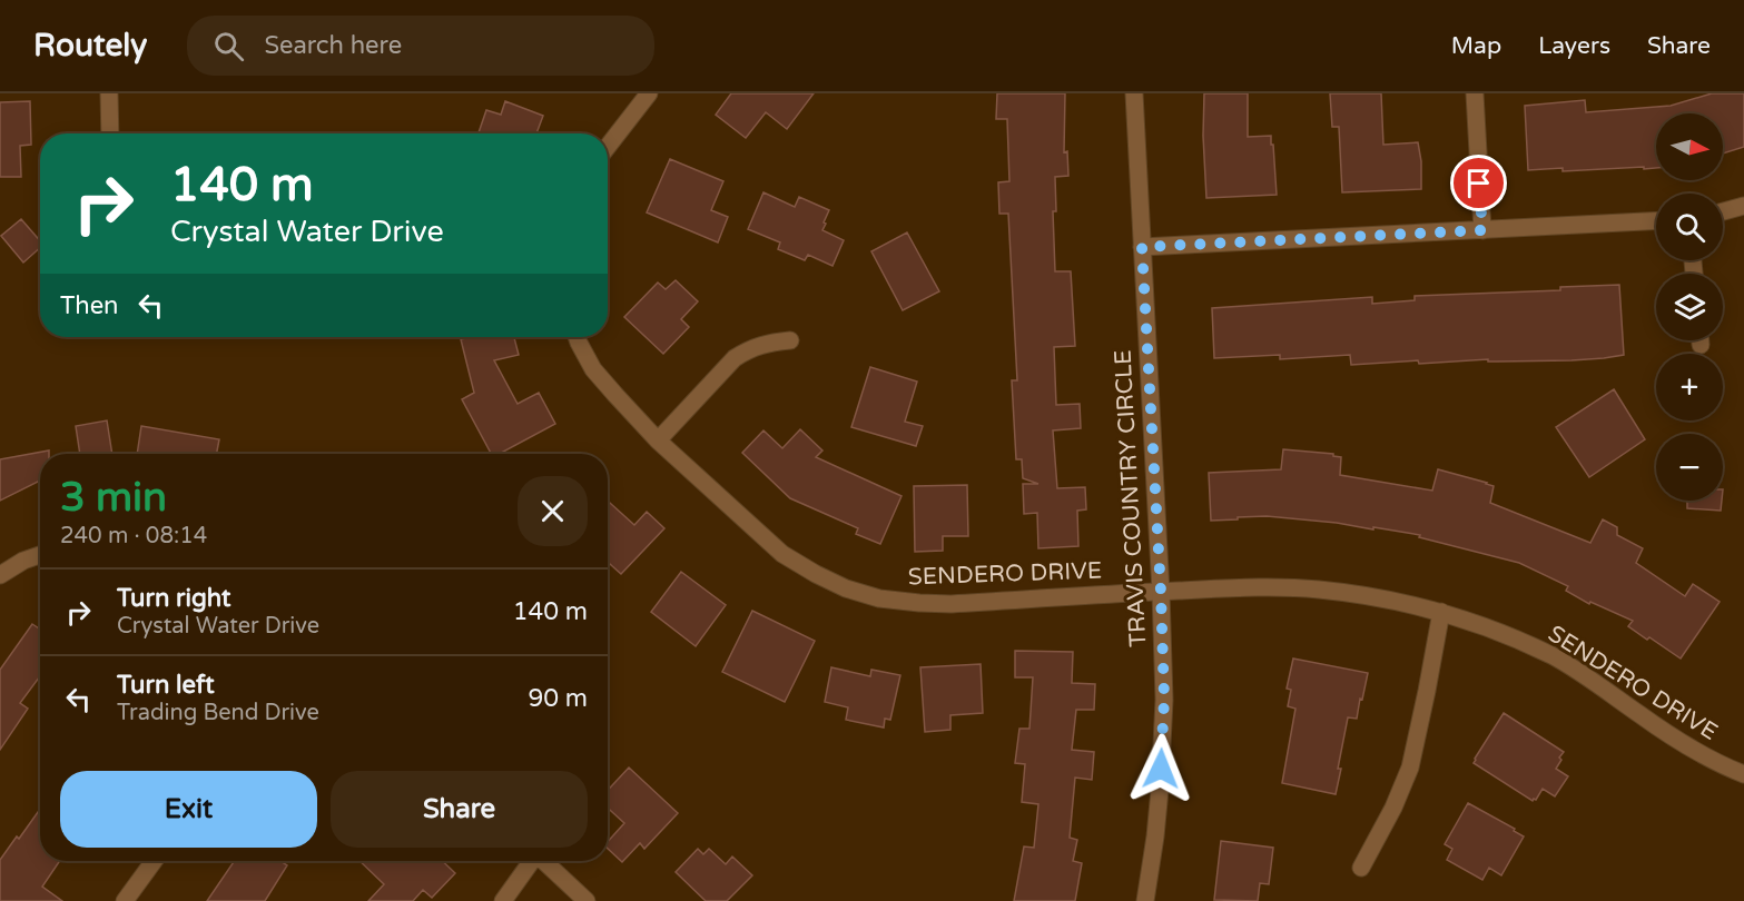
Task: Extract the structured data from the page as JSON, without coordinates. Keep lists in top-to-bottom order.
{
  "streets": {
    "street": ["TRAVIS COUNTRY CIRCLE", "SENDERO DRIVE"]
  },
  "crossings": [
    ["TRAVIS COUNTRY CIRCLE", "SENDERO DRIVE"]
  ],
  "north": "right",
  "page": {
    "header": "Routely",
    "search": "Search here",
    "nav": ["Map", "Layers", "Share"],
    "map_buttons": ["+", "−"],
    "turn": ["140 m", "Crystal Water Drive"],
    "then": "Then",
    "heading": ["3 min", "240 m · 08:14"],
    "list": [
      {
        "name": "Turn right",
        "note": "Crystal Water Drive",
        "value": "140 m"
      },
      {
        "name": "Turn left",
        "note": "Trading Bend Drive",
        "value": "90 m"
      }
    ],
    "buttons": ["Exit", "Share"]
  }
}
